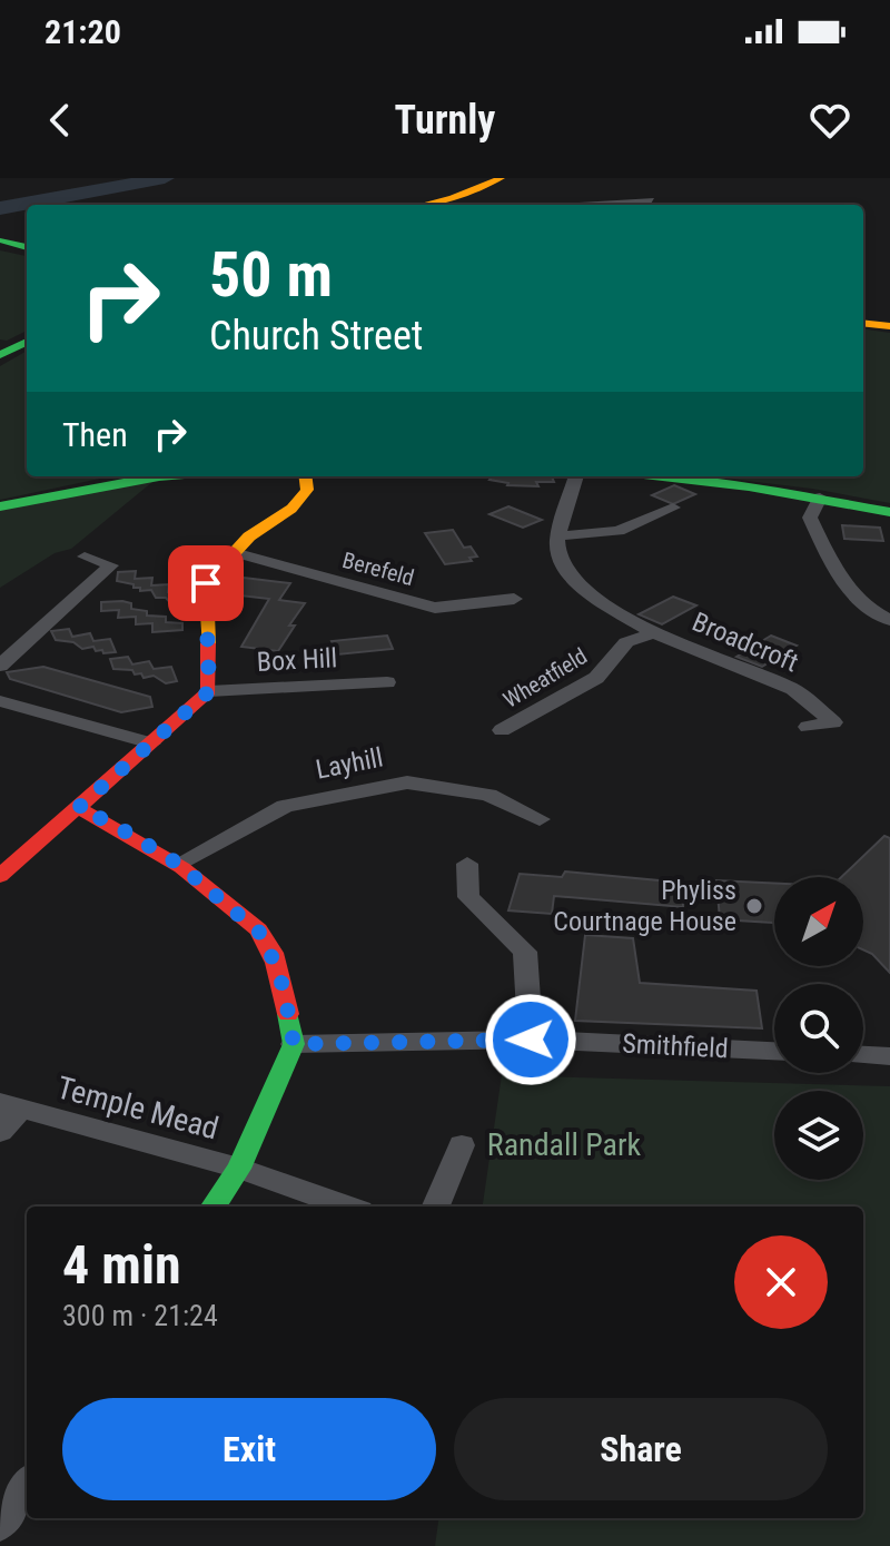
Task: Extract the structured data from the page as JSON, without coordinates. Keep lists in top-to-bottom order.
{
  "streets": {
    "street": [
      "Berefeld",
      "Broadcroft",
      "Box Hill",
      "Wheatfield",
      "Layhill",
      "Smithfield",
      "Temple Mead"
    ]
  },
  "crossings": [
    ["Broadcroft", "Wheatfield"]
  ],
  "parks": ["Randall Park"],
  "places": ["Phyliss Courtnage House"],
  "north": "top right",
  "page": {
    "status": "21:20",
    "header": "Turnly",
    "turn": ["50 m", "Church Street"],
    "then": "Then",
    "heading": ["4 min", "300 m · 21:24"],
    "buttons": ["Exit", "Share"]
  }
}
